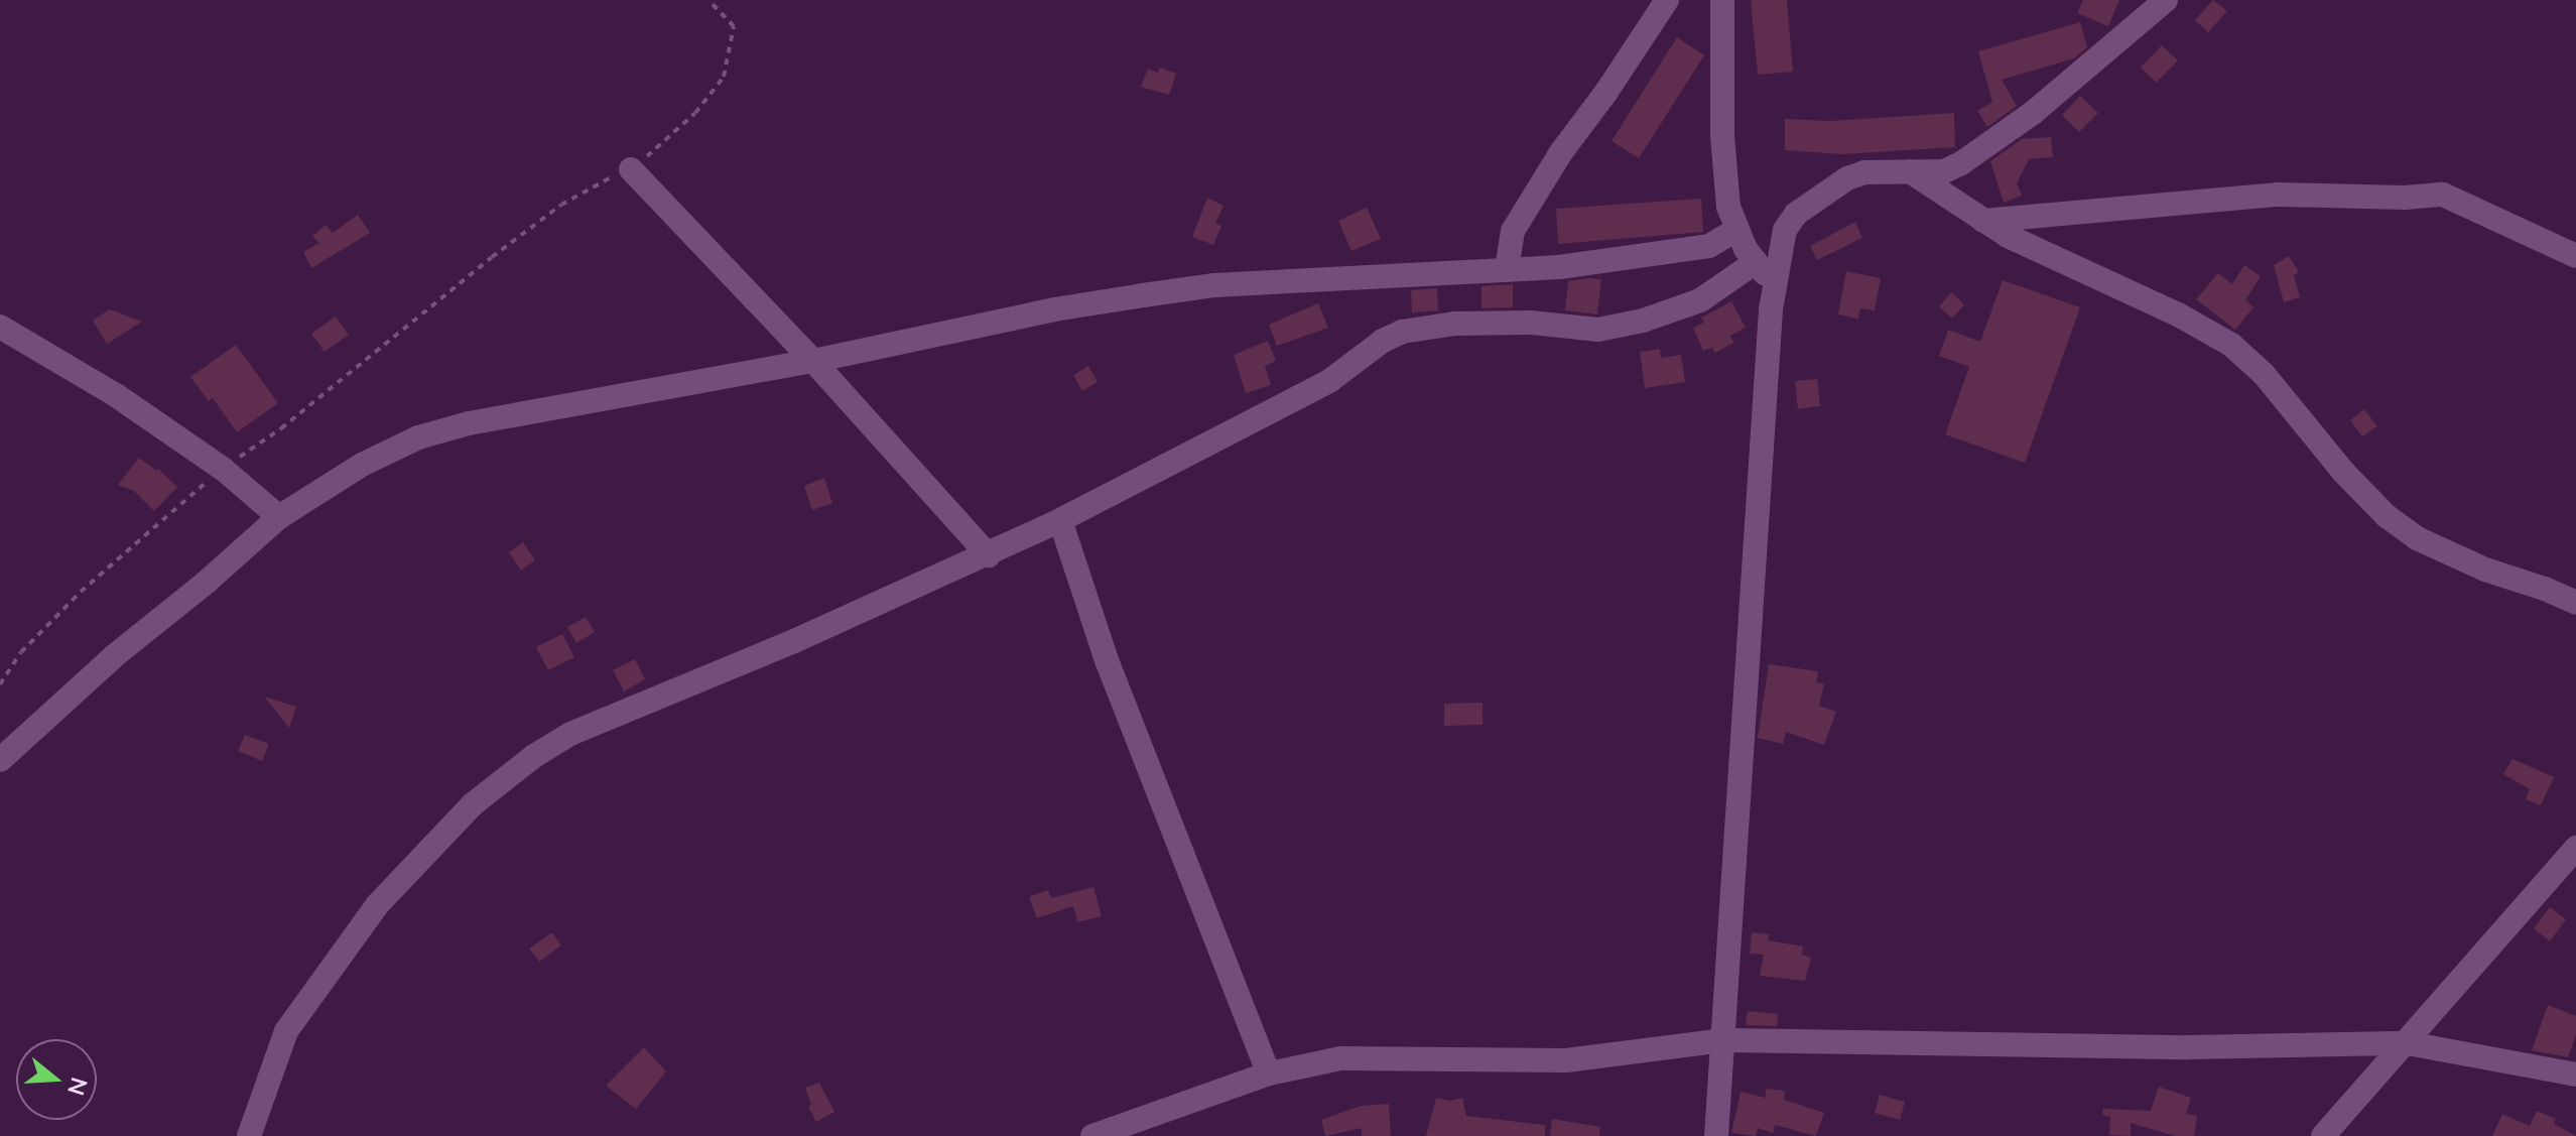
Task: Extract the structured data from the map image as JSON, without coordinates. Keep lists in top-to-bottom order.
{
  "north": "right"
}
